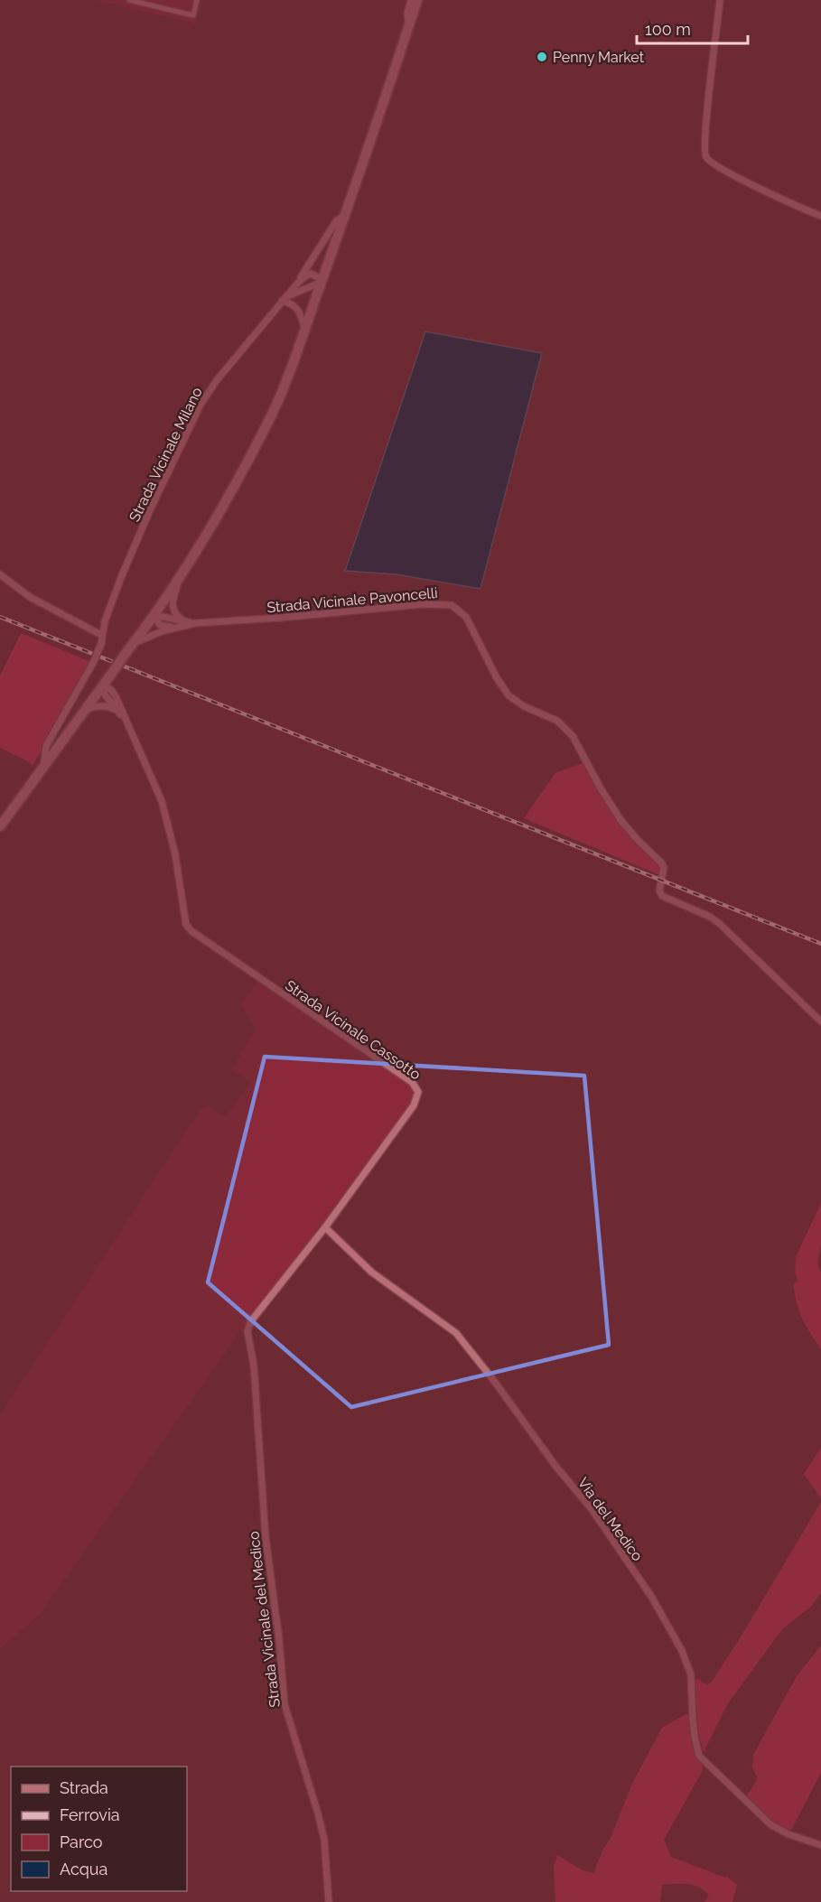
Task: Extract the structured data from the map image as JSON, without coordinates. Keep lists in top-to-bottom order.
{
  "streets": {
    "street": [
      "Strada Vicinale Milano",
      "Strada Vicinale Pavoncelli",
      "Strada Vicinale Cassotto",
      "Via del Medico",
      "Strada Vicinale del Medico"
    ]
  },
  "crossings": [
    ["Strada Vicinale Cassotto", "Via del Medico"],
    ["Strada Vicinale Cassotto", "Strada Vicinale del Medico"]
  ],
  "places": ["Penny Market"],
  "legend": [
    "Strada",
    "Ferrovia",
    "Parco",
    "Acqua"
  ],
  "scale_bar": "100 m"
}
